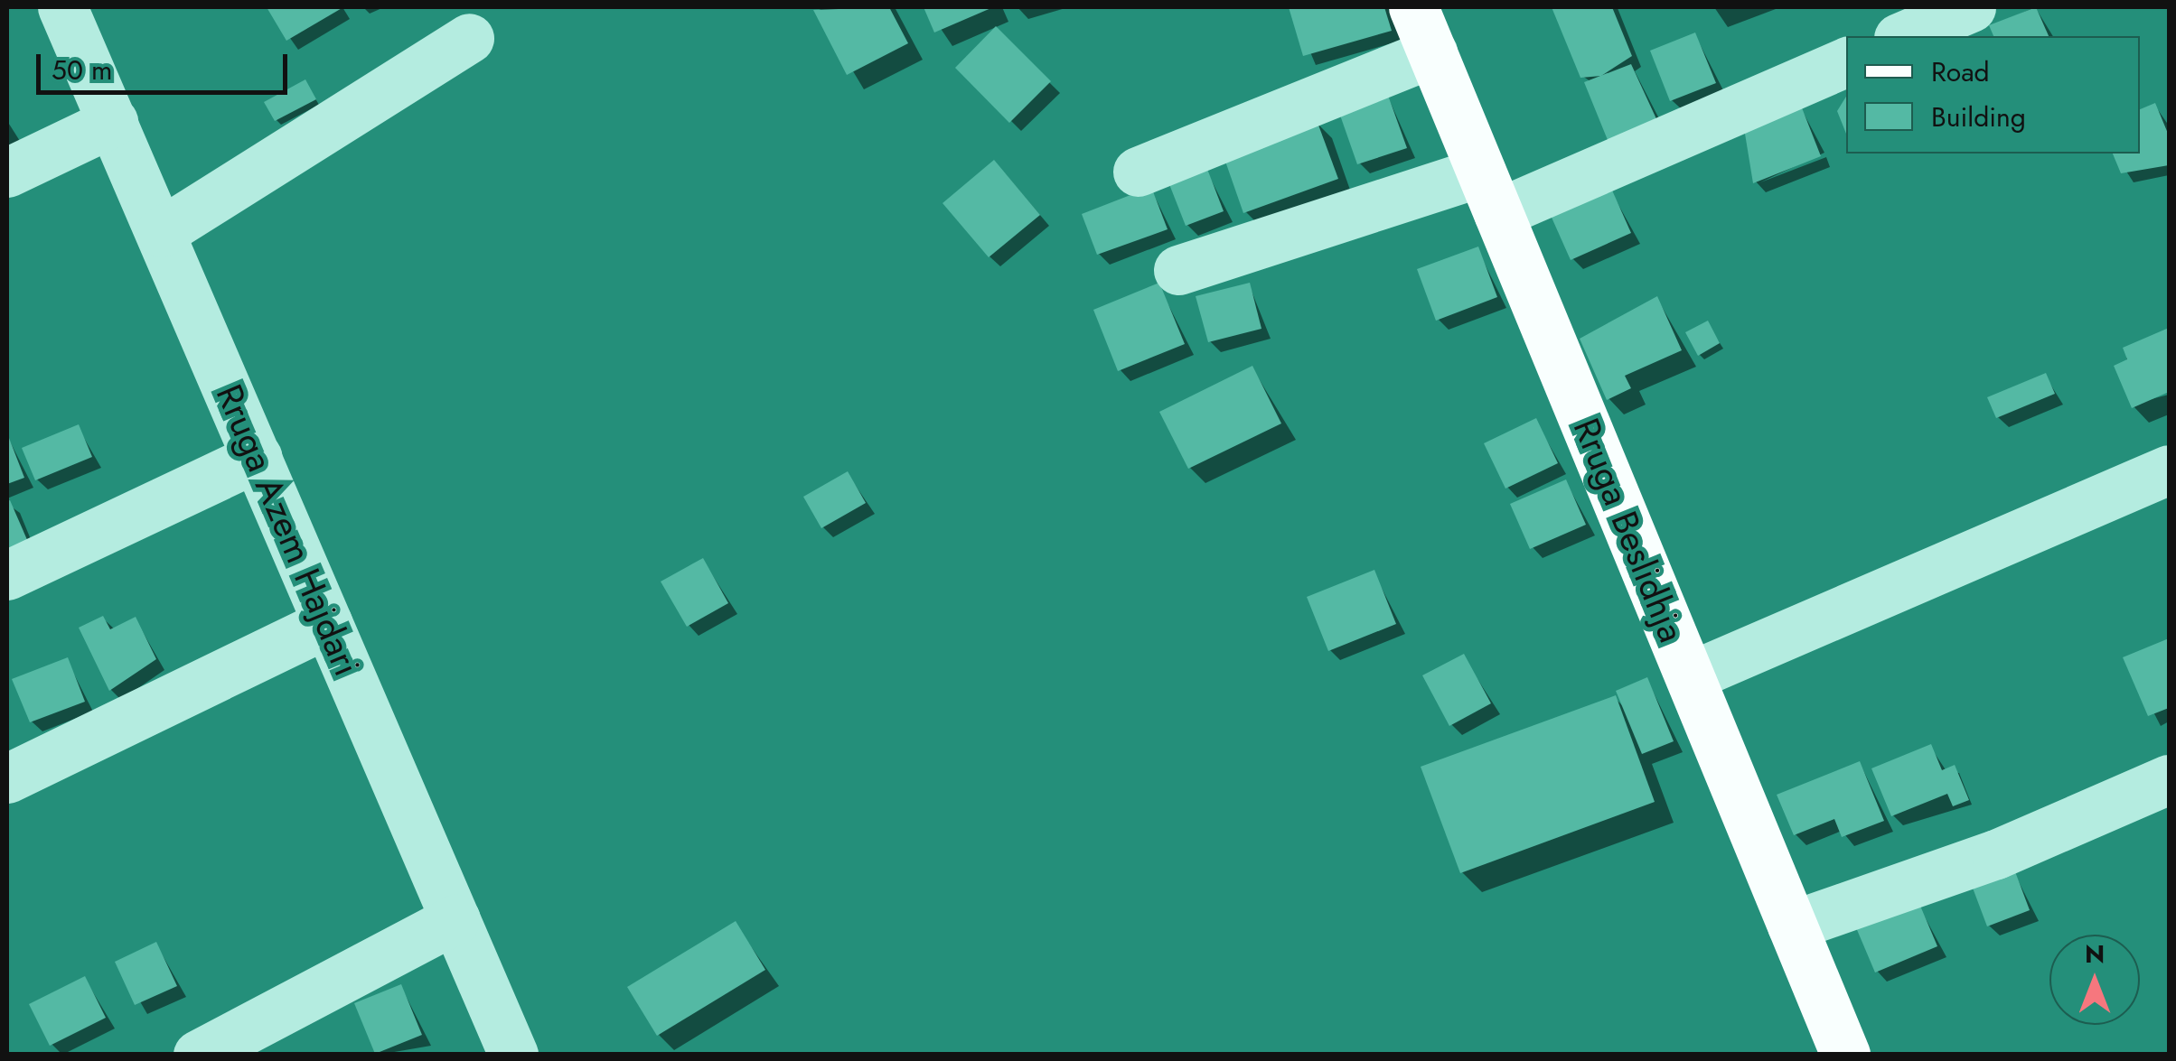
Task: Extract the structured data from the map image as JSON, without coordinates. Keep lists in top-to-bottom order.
{
  "streets": {
    "main road": ["Rruga Beslidhja"],
    "street": ["Rruga Azem Hajdari"]
  },
  "legend": ["Road", "Building"],
  "scale_bar": "50 m",
  "north": "top"
}
